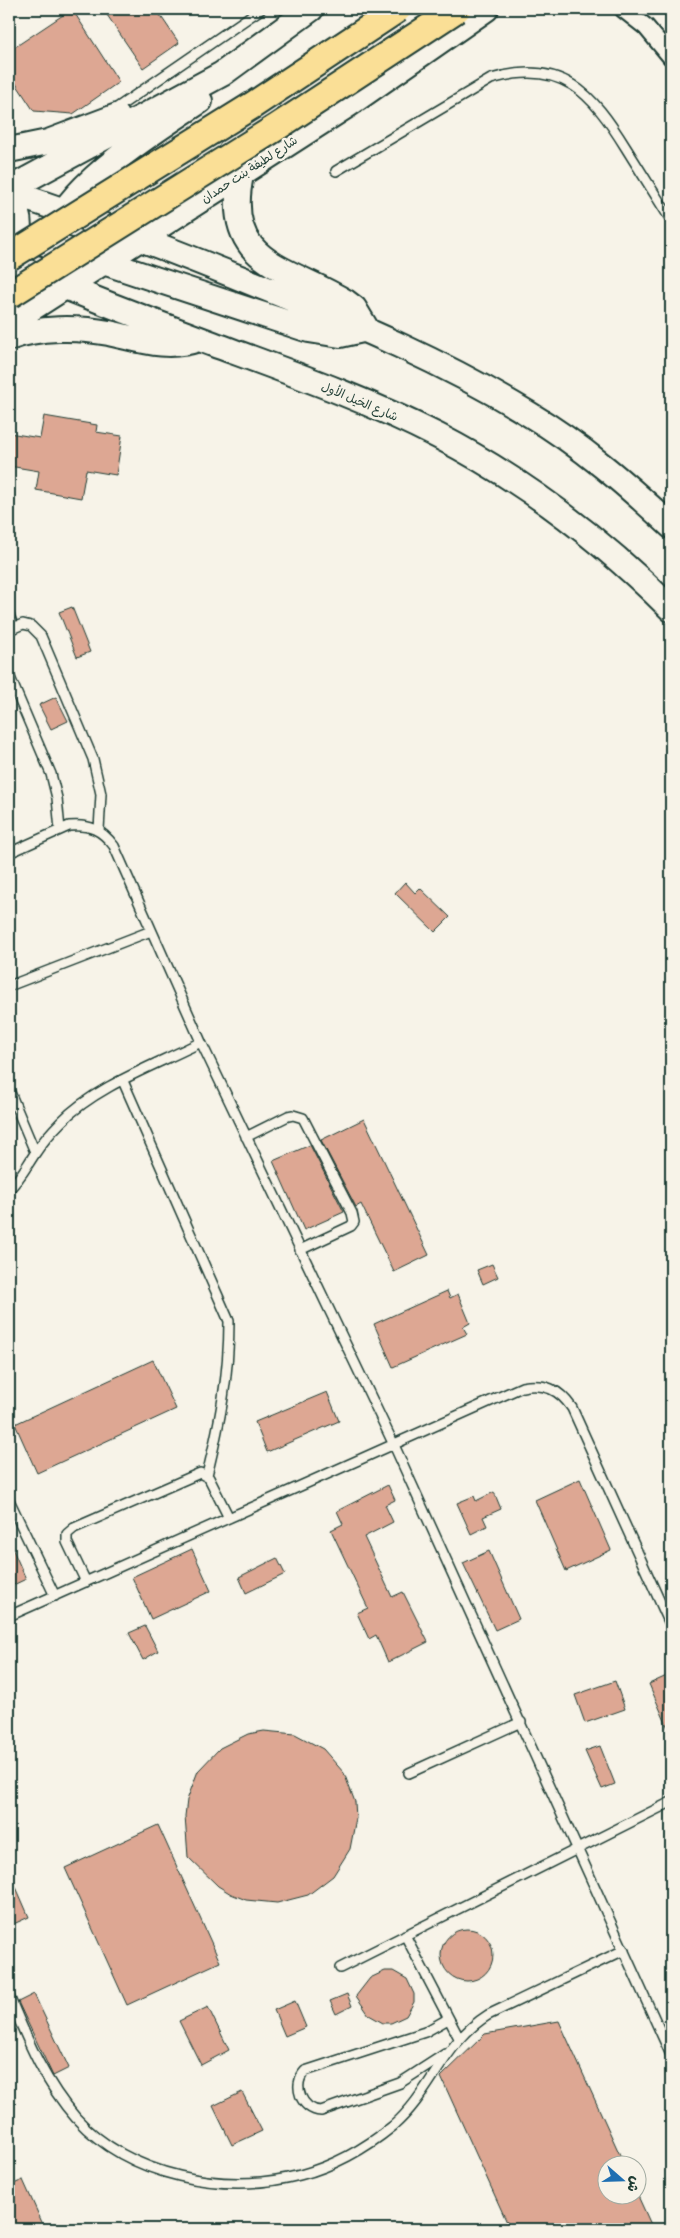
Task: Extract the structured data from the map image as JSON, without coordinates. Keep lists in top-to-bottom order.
{
  "streets": {
    "main road": ["شارع لطيفة بنت حمدان", "شارع الخيل الأول"]
  },
  "crossings": [
    ["شارع لطيفة بنت حمدان", "شارع الخيل الأول"]
  ],
  "north": "right"
}
